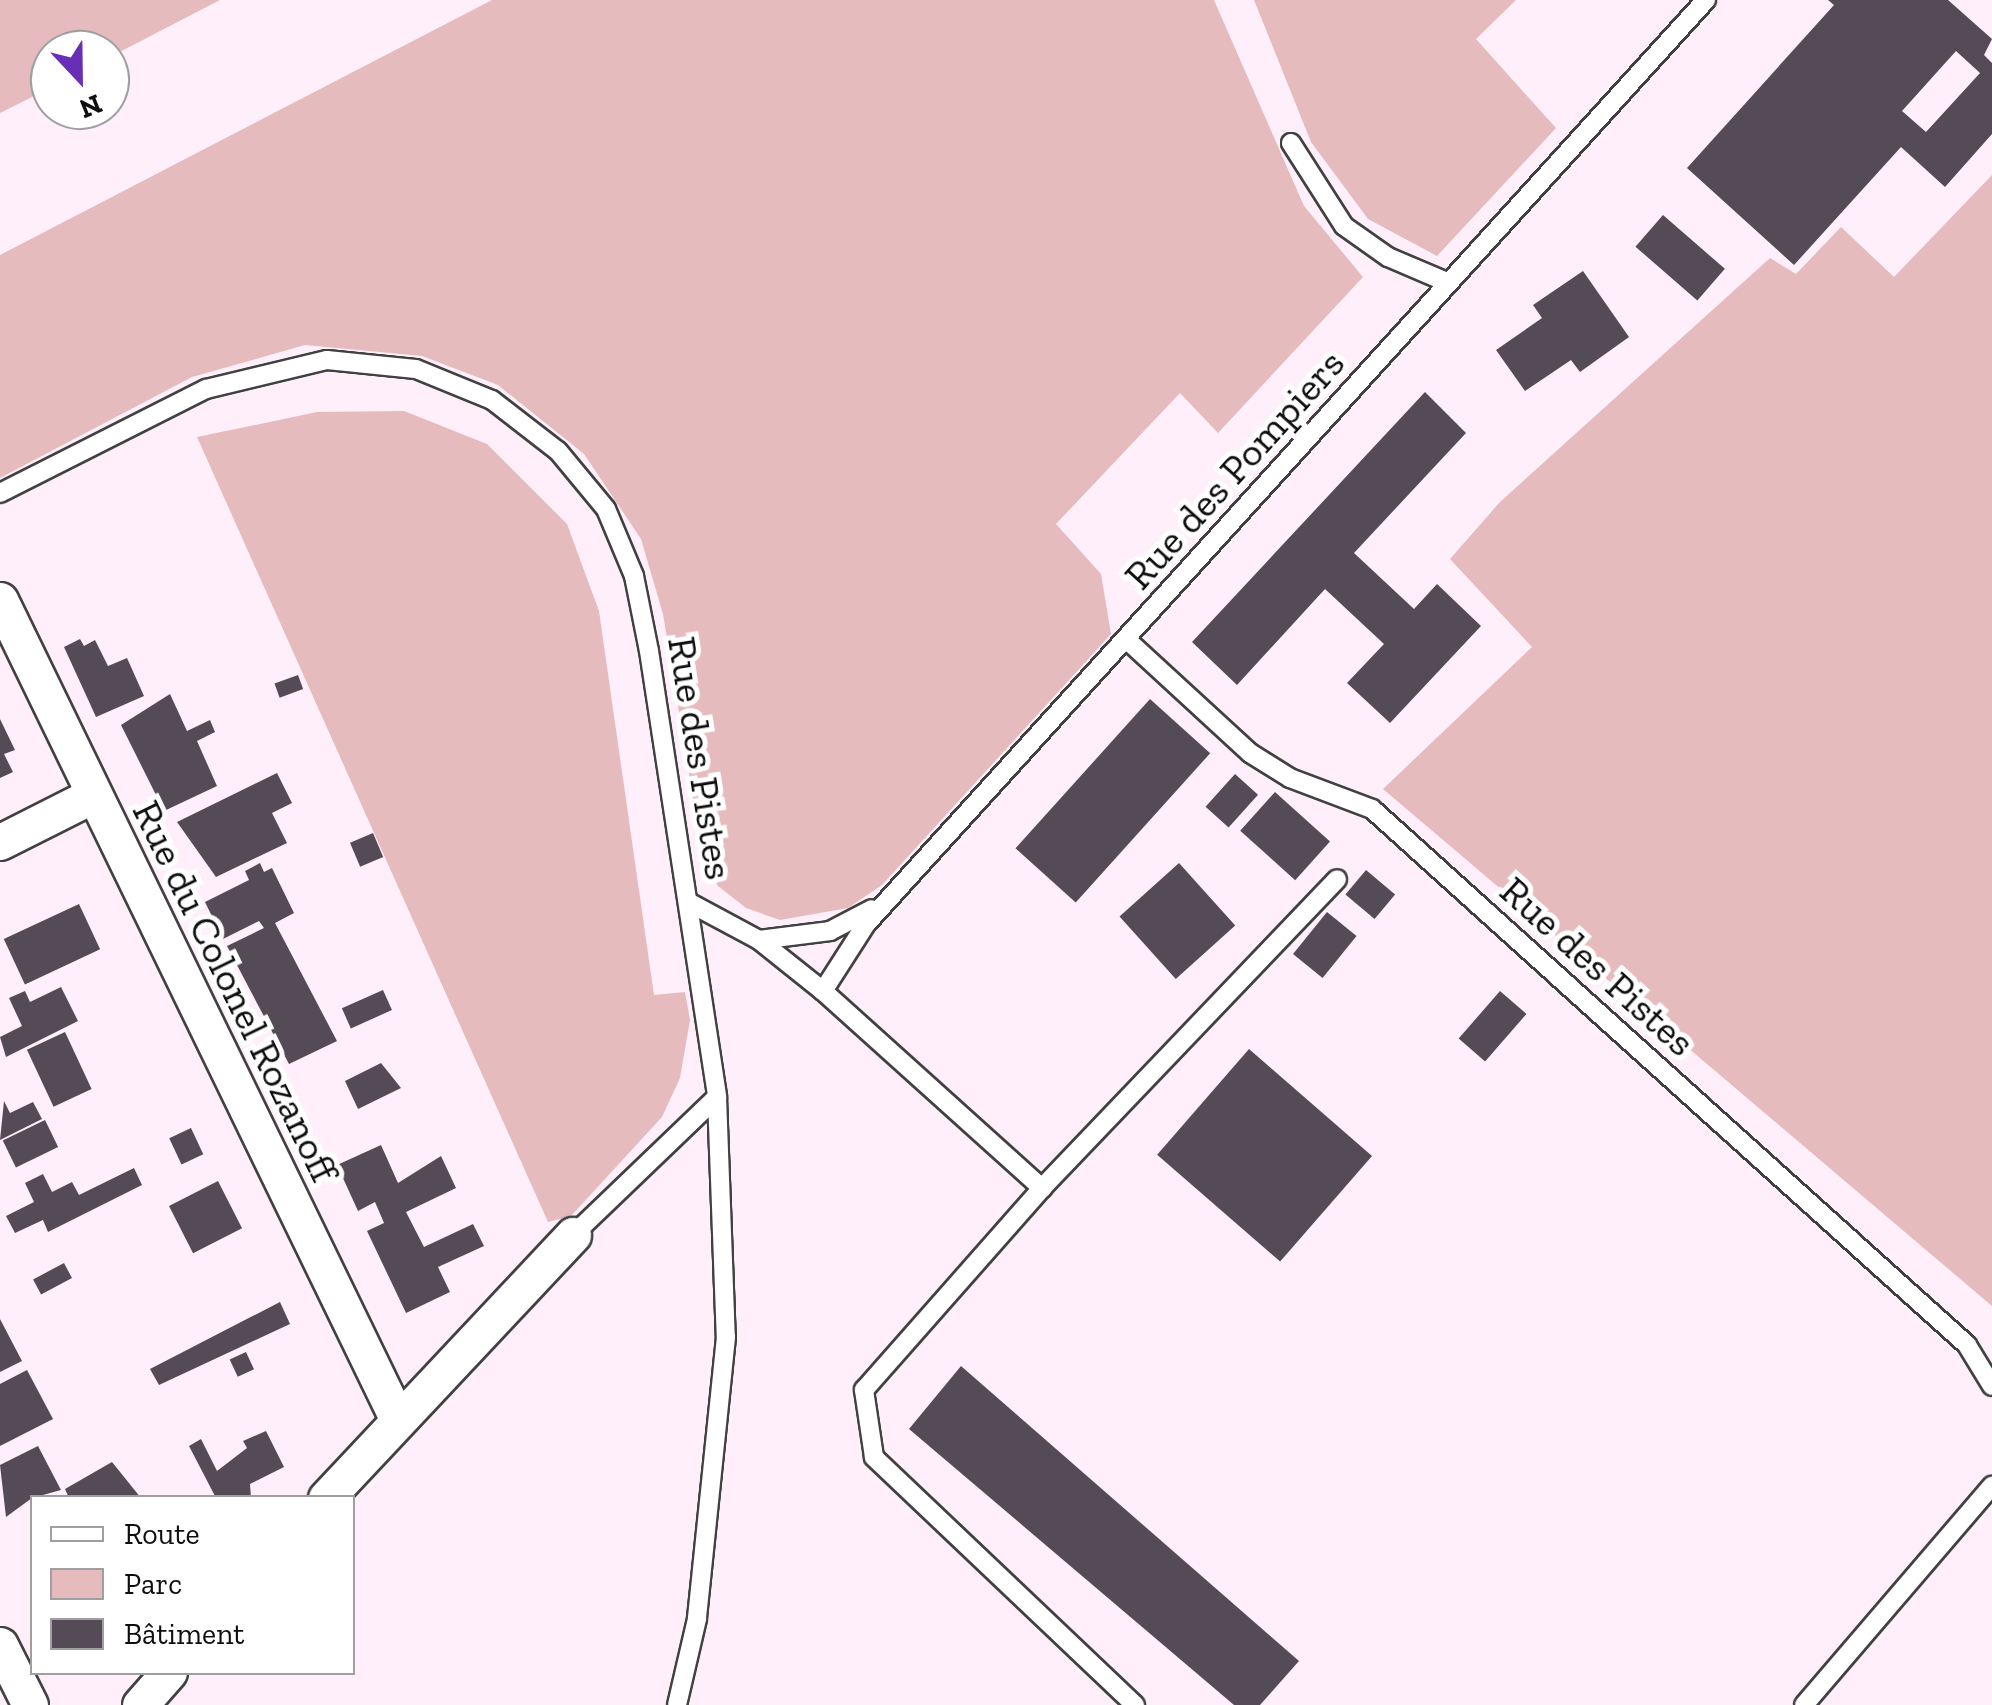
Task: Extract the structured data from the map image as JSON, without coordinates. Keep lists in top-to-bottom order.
{
  "streets": {
    "street": ["Rue du Colonel Rozanoff"],
    "lane": ["Rue des Pompiers", "Rue des Pistes"]
  },
  "crossings": [
    ["Rue des Pompiers", "Rue des Pistes"]
  ],
  "legend": ["Route", "Parc", "Bâtiment"],
  "north": "bottom"
}
